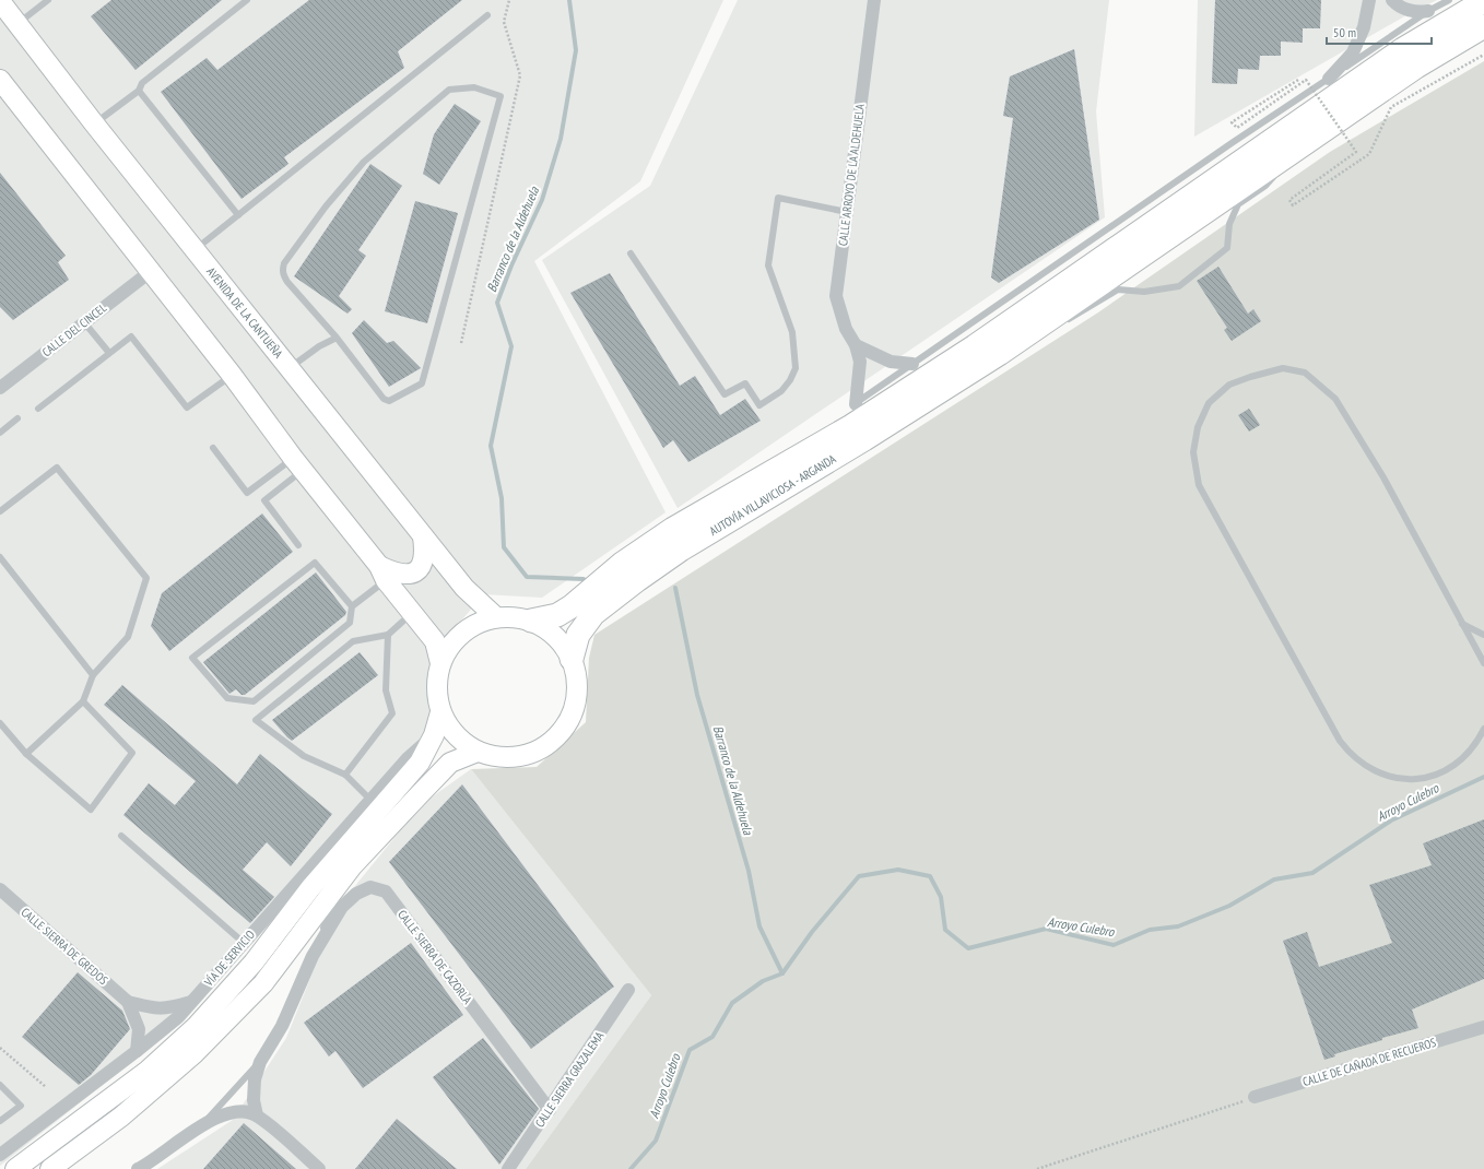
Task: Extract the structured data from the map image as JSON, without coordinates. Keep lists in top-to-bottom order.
{
  "streets": {
    "highway": ["AUTOVÍA VILLAVICIOSA - ARGANDA"],
    "main road": ["AVENIDA DE LA CANTUEÑA"],
    "street": [
      "CALLE ARROYO DE LA ALDEHUELA",
      "CALLE DEL CINCEL",
      "CALLE SIERRA DE GREDOS",
      "CALLE SIERRA DE CAZORLA",
      "VÍA DE SERVICIO",
      "CALLE DE CAÑADA DE RECUEROS",
      "CALLE SIERRA GRAZALEMA"
    ]
  },
  "crossings": [
    ["AVENIDA DE LA CANTUEÑA", "AUTOVÍA VILLAVICIOSA - ARGANDA"],
    ["CALLE SIERRA DE GREDOS", "VÍA DE SERVICIO"],
    ["CALLE SIERRA DE CAZORLA", "CALLE SIERRA GRAZALEMA"]
  ],
  "water": ["Barranco de la Aldehuela", "Arroyo Culebro"],
  "scale_bar": "50 m"
}
